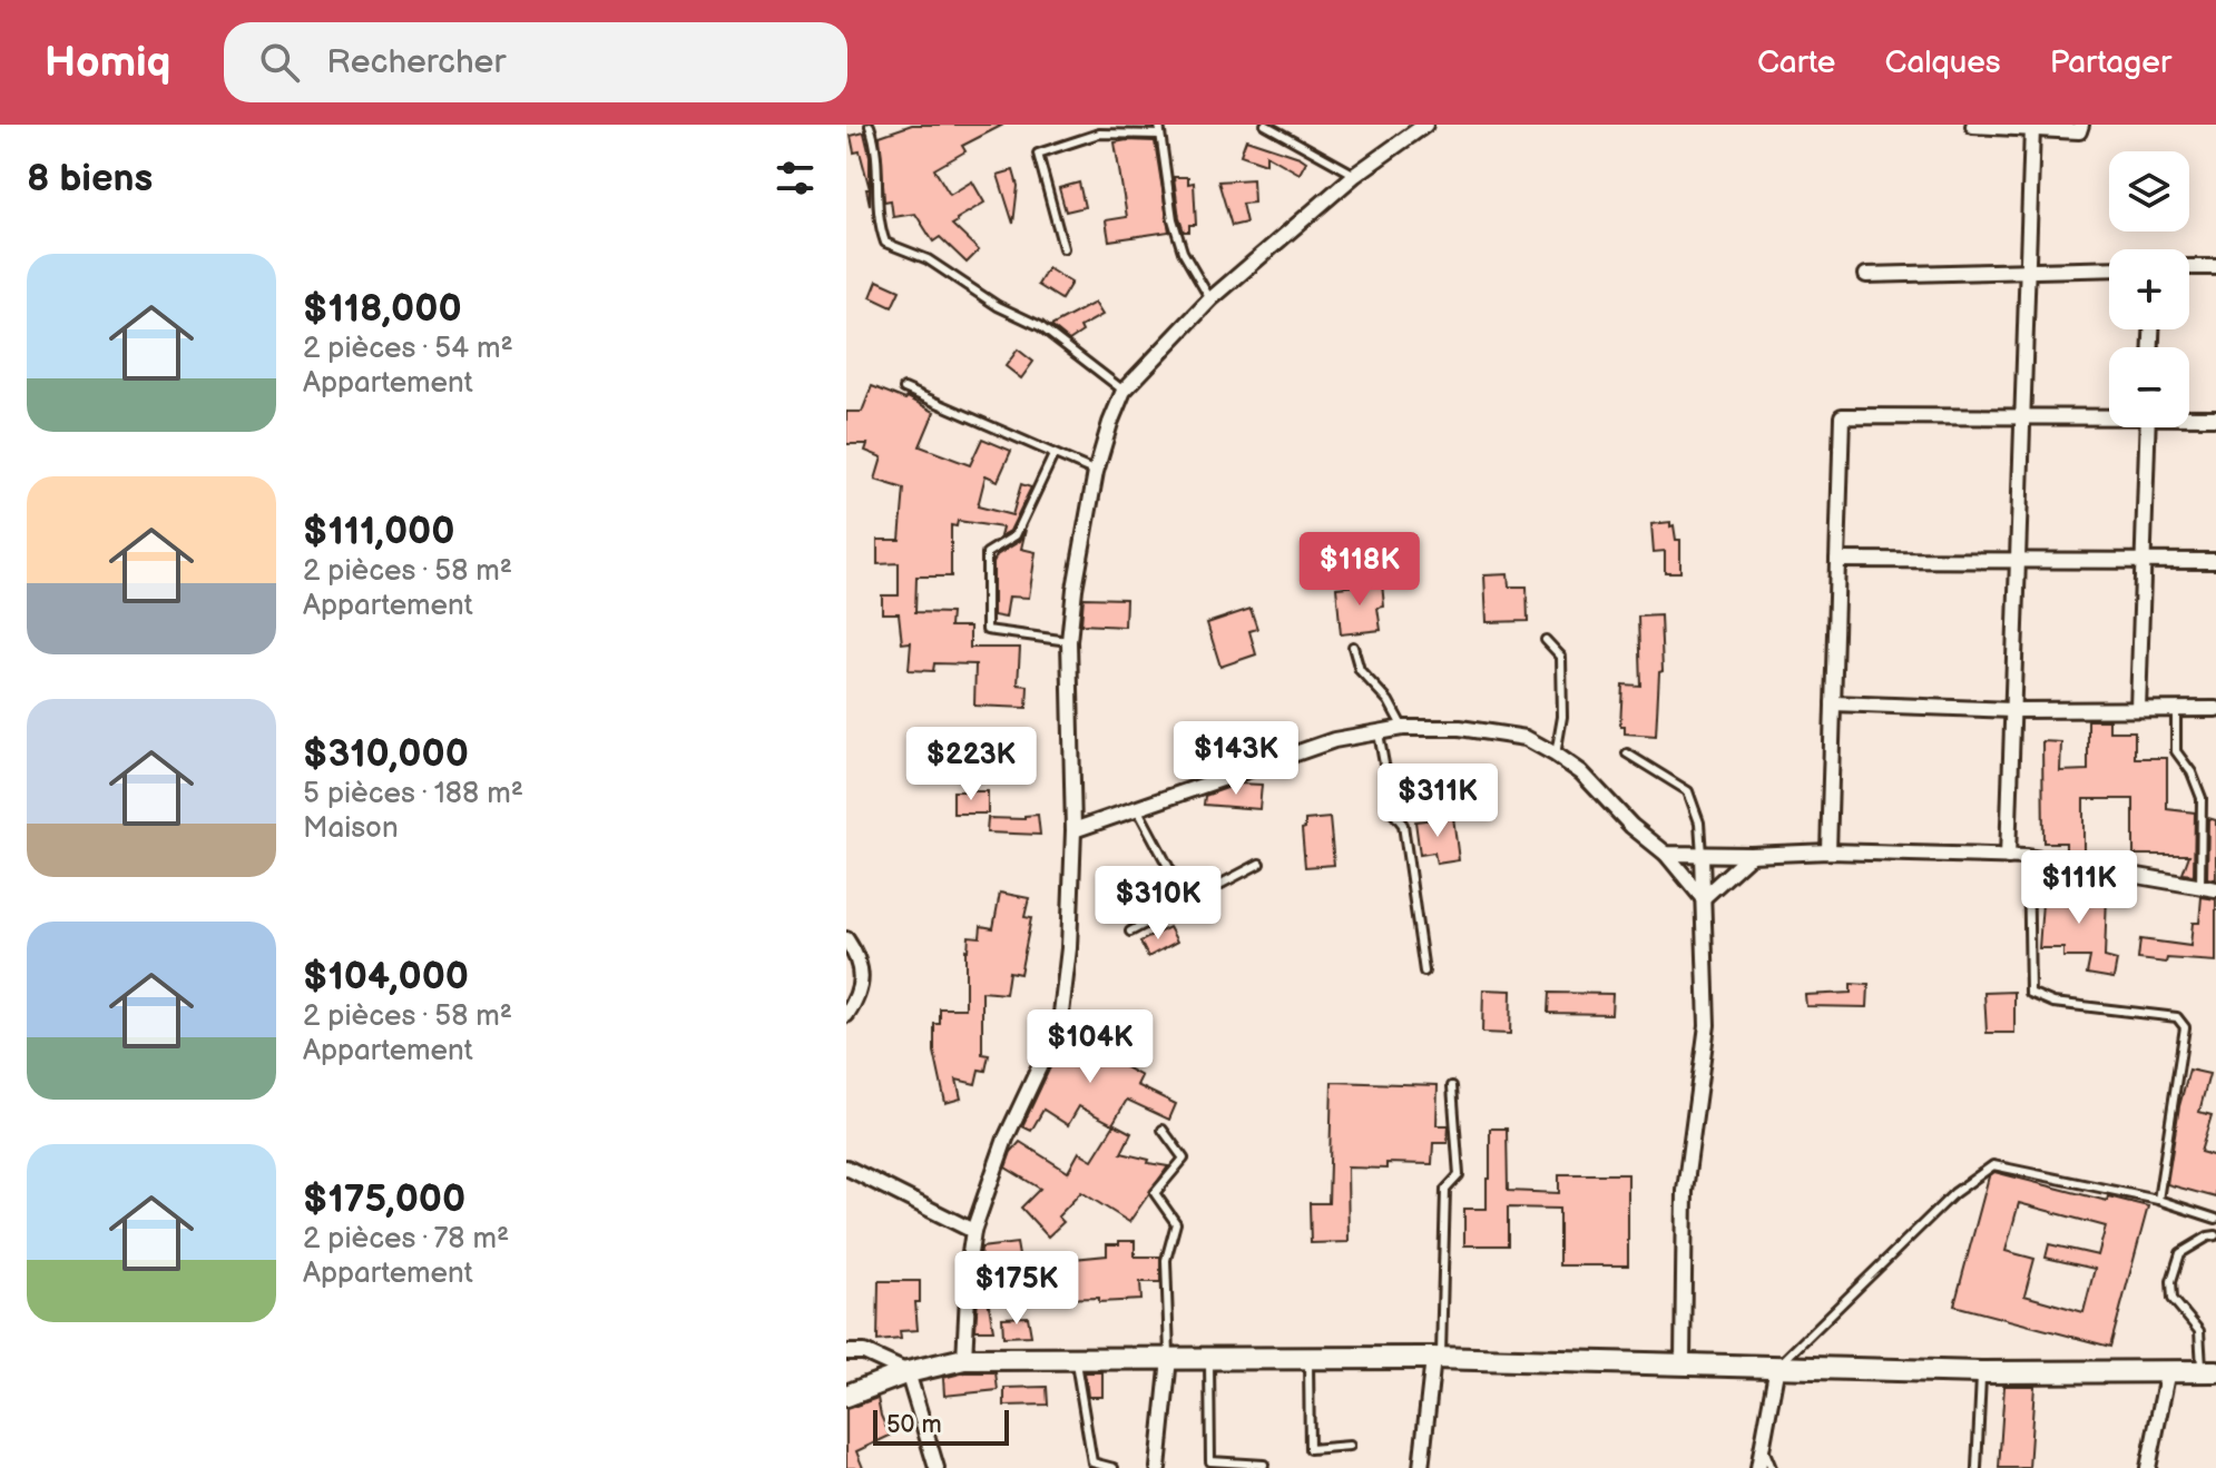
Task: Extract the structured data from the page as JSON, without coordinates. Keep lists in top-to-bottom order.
{
  "scale_bar": "50 m",
  "page": {
    "header": "Homiq",
    "search": "Rechercher",
    "nav": ["Carte", "Calques", "Partager"],
    "heading": "8 biens",
    "map_buttons": ["+", "−"],
    "list": [
      {
        "name": "$118,000",
        "note": "2 pièces · 54 m² · Appartement"
      },
      {
        "name": "$111,000",
        "note": "2 pièces · 58 m² · Appartement"
      },
      {
        "name": "$310,000",
        "note": "5 pièces · 188 m² · Maison"
      },
      {
        "name": "$104,000",
        "note": "2 pièces · 58 m² · Appartement"
      },
      {
        "name": "$175,000",
        "note": "2 pièces · 78 m² · Appartement"
      }
    ],
    "price": [
      "$118K",
      "$143K",
      "$223K",
      "$311K",
      "$111K",
      "$310K",
      "$104K",
      "$175K"
    ],
    "scale": "50 m"
  }
}
